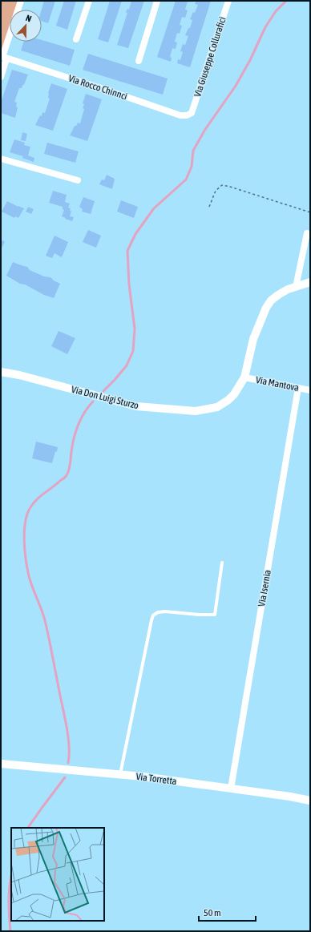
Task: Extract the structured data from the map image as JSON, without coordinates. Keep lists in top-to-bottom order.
{
  "streets": {
    "street": [
      "Via Giuseppe Collurafici",
      "Via Rocco Chinnci",
      "Via Mantova",
      "Via Don Luigi Sturzo",
      "Via Isernia",
      "Via Torretta"
    ]
  },
  "crossings": [
    ["Via Giuseppe Collurafici", "Via Rocco Chinnci"],
    ["Via Mantova", "Via Don Luigi Sturzo"],
    ["Via Mantova", "Via Isernia"],
    ["Via Isernia", "Via Torretta"]
  ],
  "scale_bar": "50 m",
  "north": "top"
}
